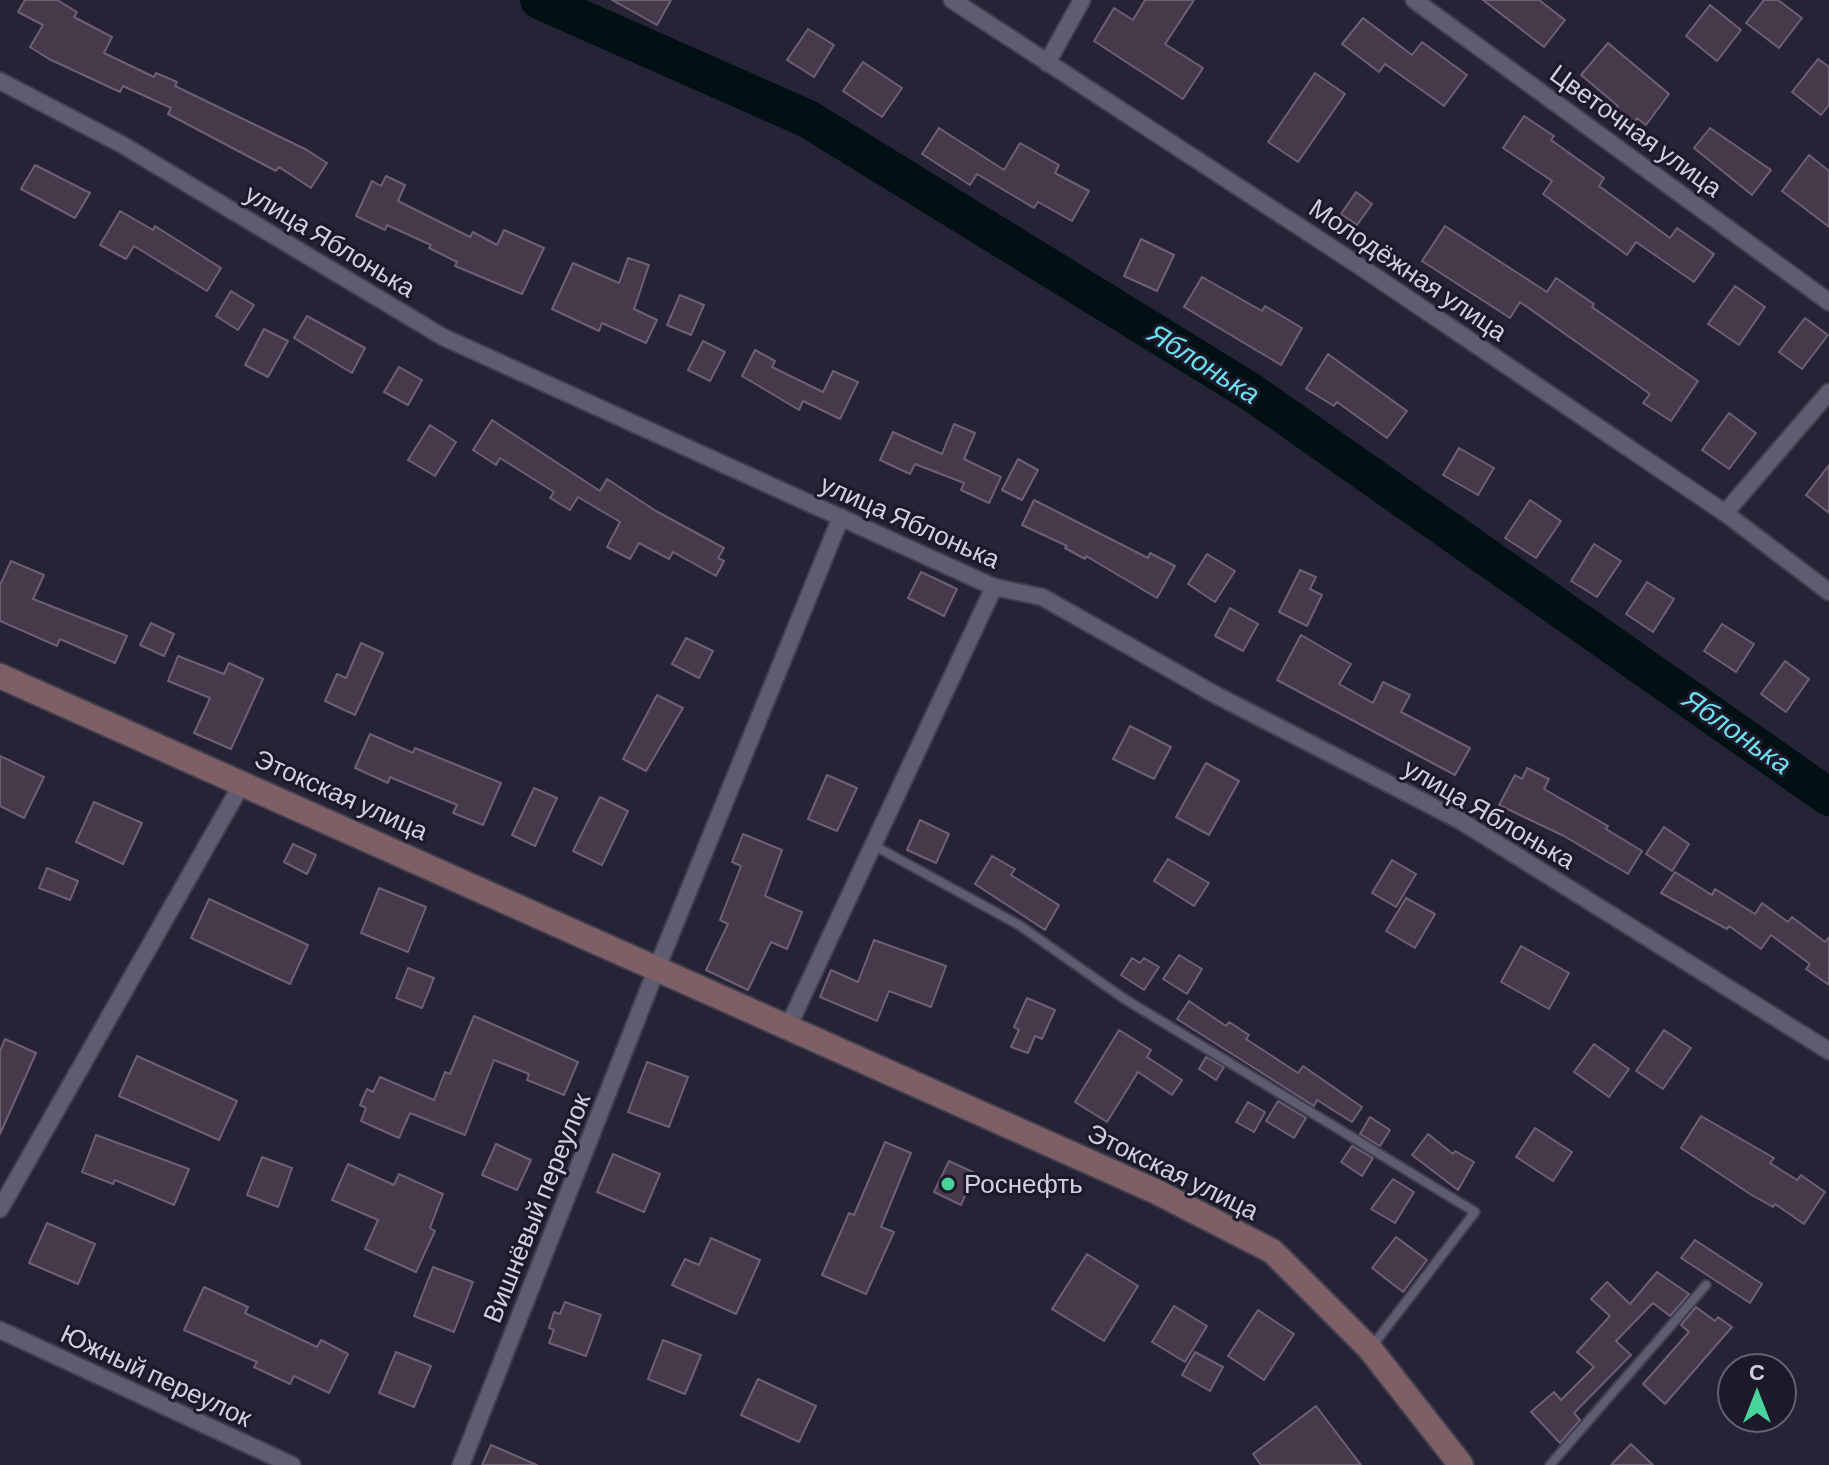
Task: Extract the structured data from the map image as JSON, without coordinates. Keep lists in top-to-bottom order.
{
  "streets": {
    "main road": ["Этокская улица"],
    "street": [
      "Цветочная улица",
      "улица Яблонька",
      "Молодёжная улица",
      "Вишнёвый переулок",
      "Южный переулок"
    ]
  },
  "crossings": [
    ["Этокская улица", "Вишнёвый переулок"]
  ],
  "water": ["Яблонька"],
  "places": ["Роснефть"],
  "north": "top"
}
